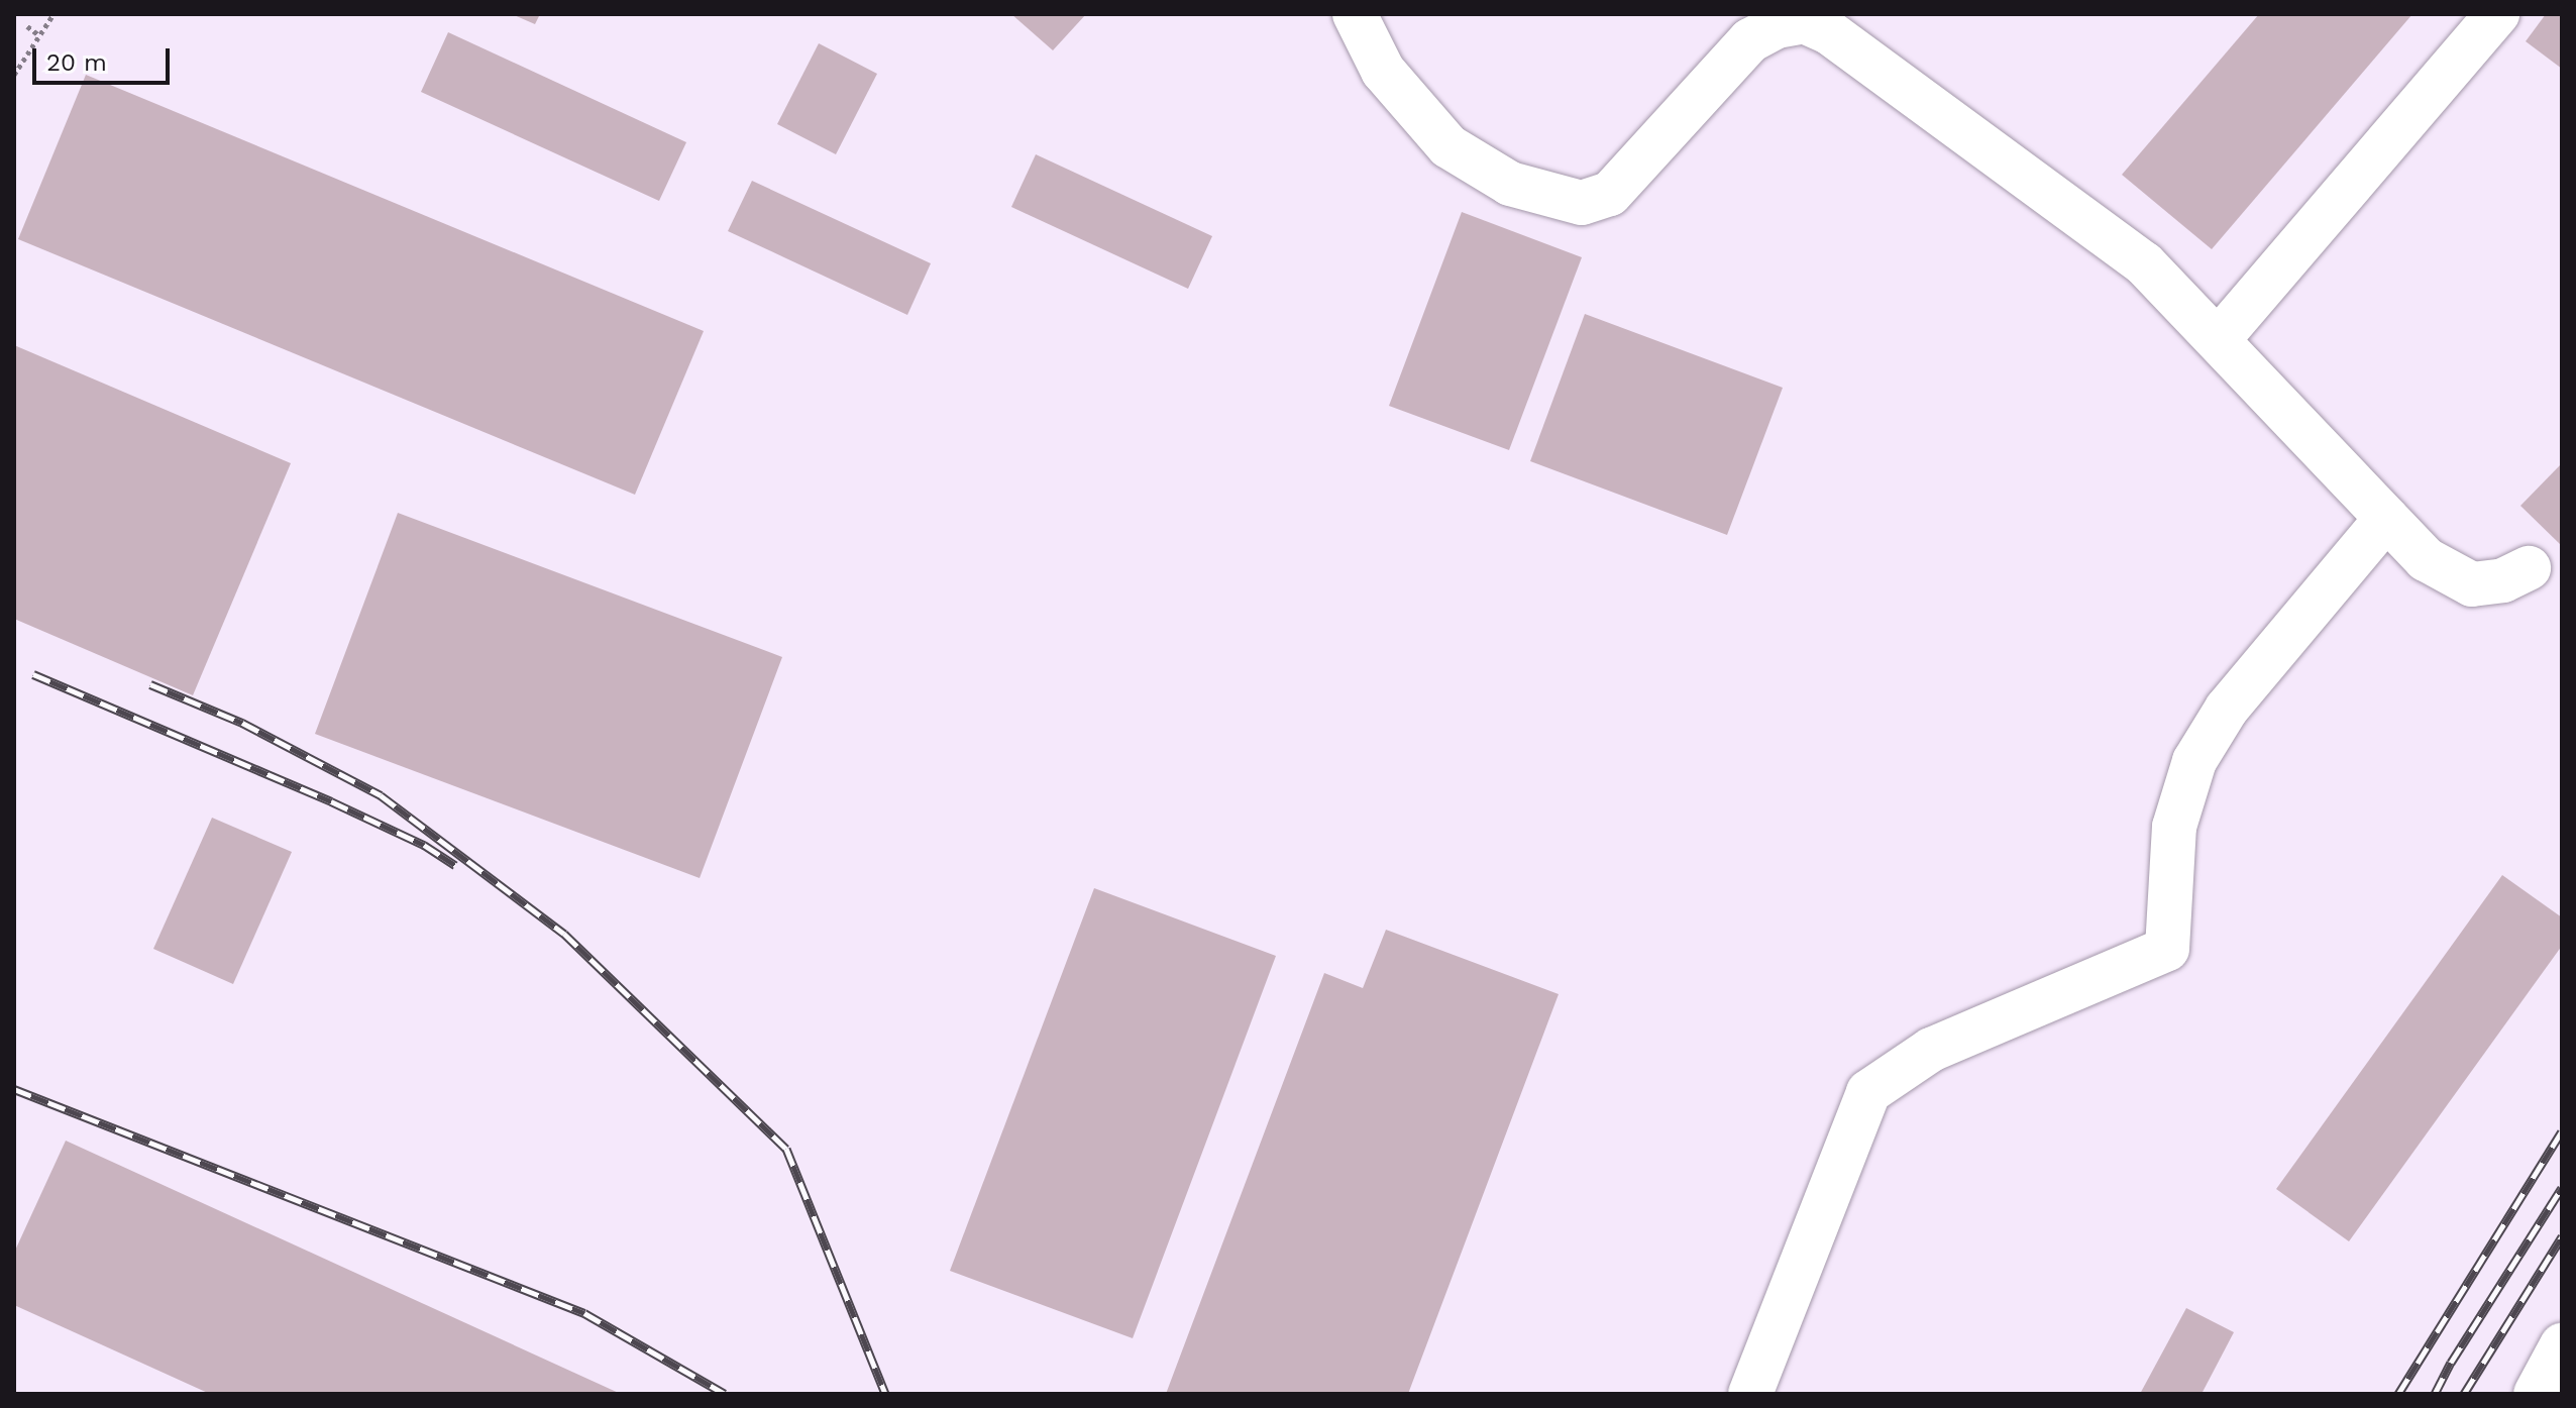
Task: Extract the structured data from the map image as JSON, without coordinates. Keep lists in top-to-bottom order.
{
  "scale_bar": "20 m"
}
